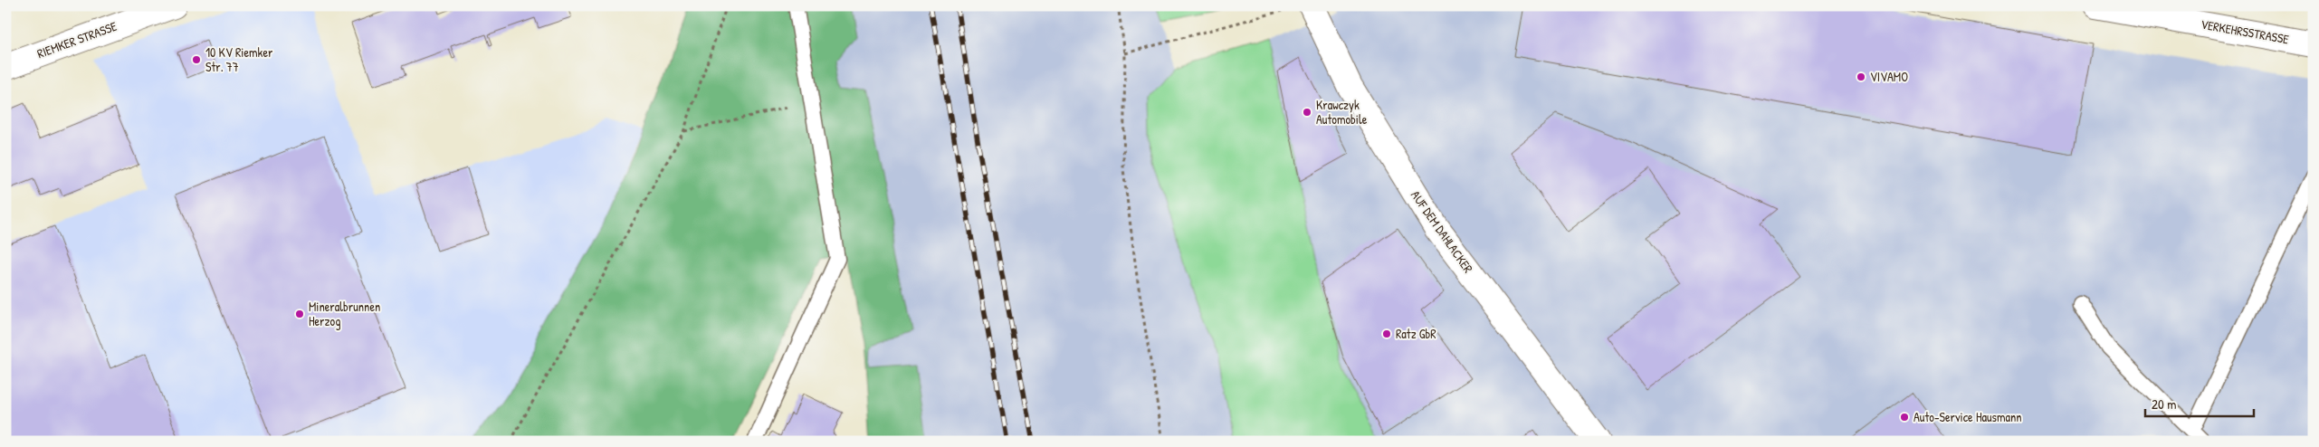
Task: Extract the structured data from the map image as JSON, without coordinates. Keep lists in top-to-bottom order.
{
  "streets": {
    "street": ["VERKEHRSSTRASSE", "RIEMKER STRASSE", "AUF DEM DAHLACKER"]
  },
  "places": [
    "10 KV Riemker Str. 77",
    "VIVAMO",
    "Krawczyk Automobile",
    "Mineralbrunnen Herzog",
    "Ratz GbR",
    "Auto-Service Hausmann"
  ],
  "scale_bar": "20 m"
}
